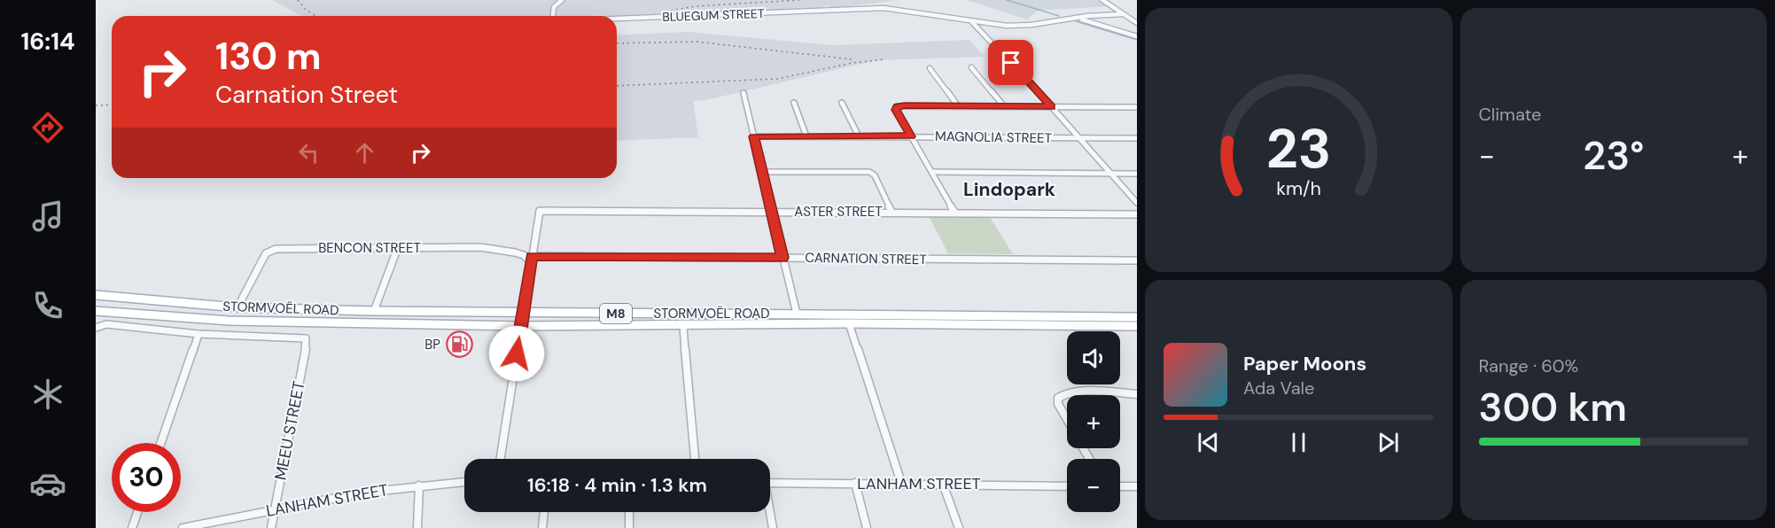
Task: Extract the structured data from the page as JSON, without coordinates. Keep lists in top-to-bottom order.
{
  "streets": {
    "main road": ["STORMVOËL ROAD", "M8"],
    "street": [
      "BLUEGUM STREET",
      "MAGNOLIA STREET",
      "ASTER STREET",
      "BENCON STREET",
      "CARNATION STREET",
      "MEEU STREET",
      "LANHAM STREET"
    ]
  },
  "crossings": [
    ["ASTER STREET", "BENCON STREET"],
    ["ASTER STREET", "CARNATION STREET"],
    ["BENCON STREET", "CARNATION STREET"],
    ["BENCON STREET", "STORMVOËL ROAD"],
    ["MEEU STREET", "LANHAM STREET"]
  ],
  "districts": ["Lindopark"],
  "places": {
    "fuel station": ["BP"]
  },
  "page": {
    "tabs": "16:14",
    "tile": [
      "Climate",
      ["Range · 60%", "300 km"]
    ],
    "turn": ["130 m", "Carnation Street"],
    "heat": ["−", "23°", "+"],
    "map_buttons": ["+", "−"],
    "song": ["Paper Moons", "Ada Vale"],
    "limit": "30",
    "trip": "16:18 · 4 min · 1.3 km",
    "gauge": ["23", "km/h"]
  }
}
